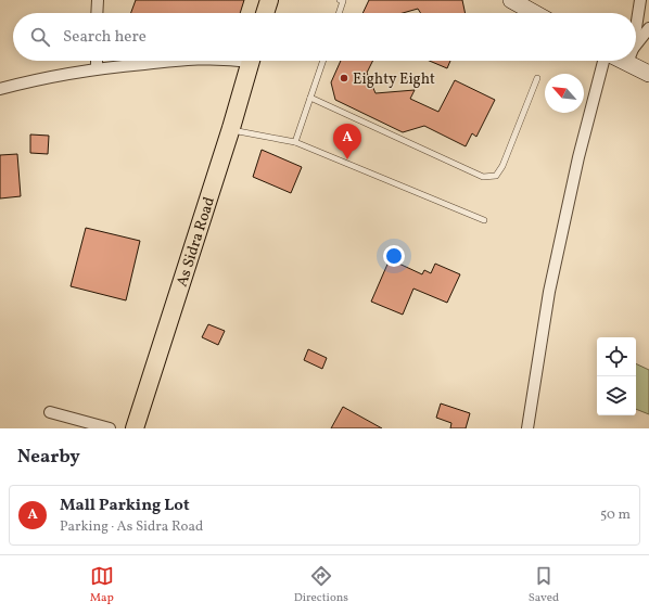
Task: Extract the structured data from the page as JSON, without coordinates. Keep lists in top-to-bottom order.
{
  "streets": {
    "main road": ["As Sidra Road"]
  },
  "places": ["Eighty Eight"],
  "north": "top left",
  "page": {
    "search": "Search here",
    "pins": "A",
    "heading": "Nearby",
    "list": [
      {
        "mark": "A",
        "name": "Mall Parking Lot",
        "note": "Parking · As Sidra Road",
        "value": "50 m"
      }
    ],
    "nav": ["Map", "Directions", "Saved"]
  }
}
